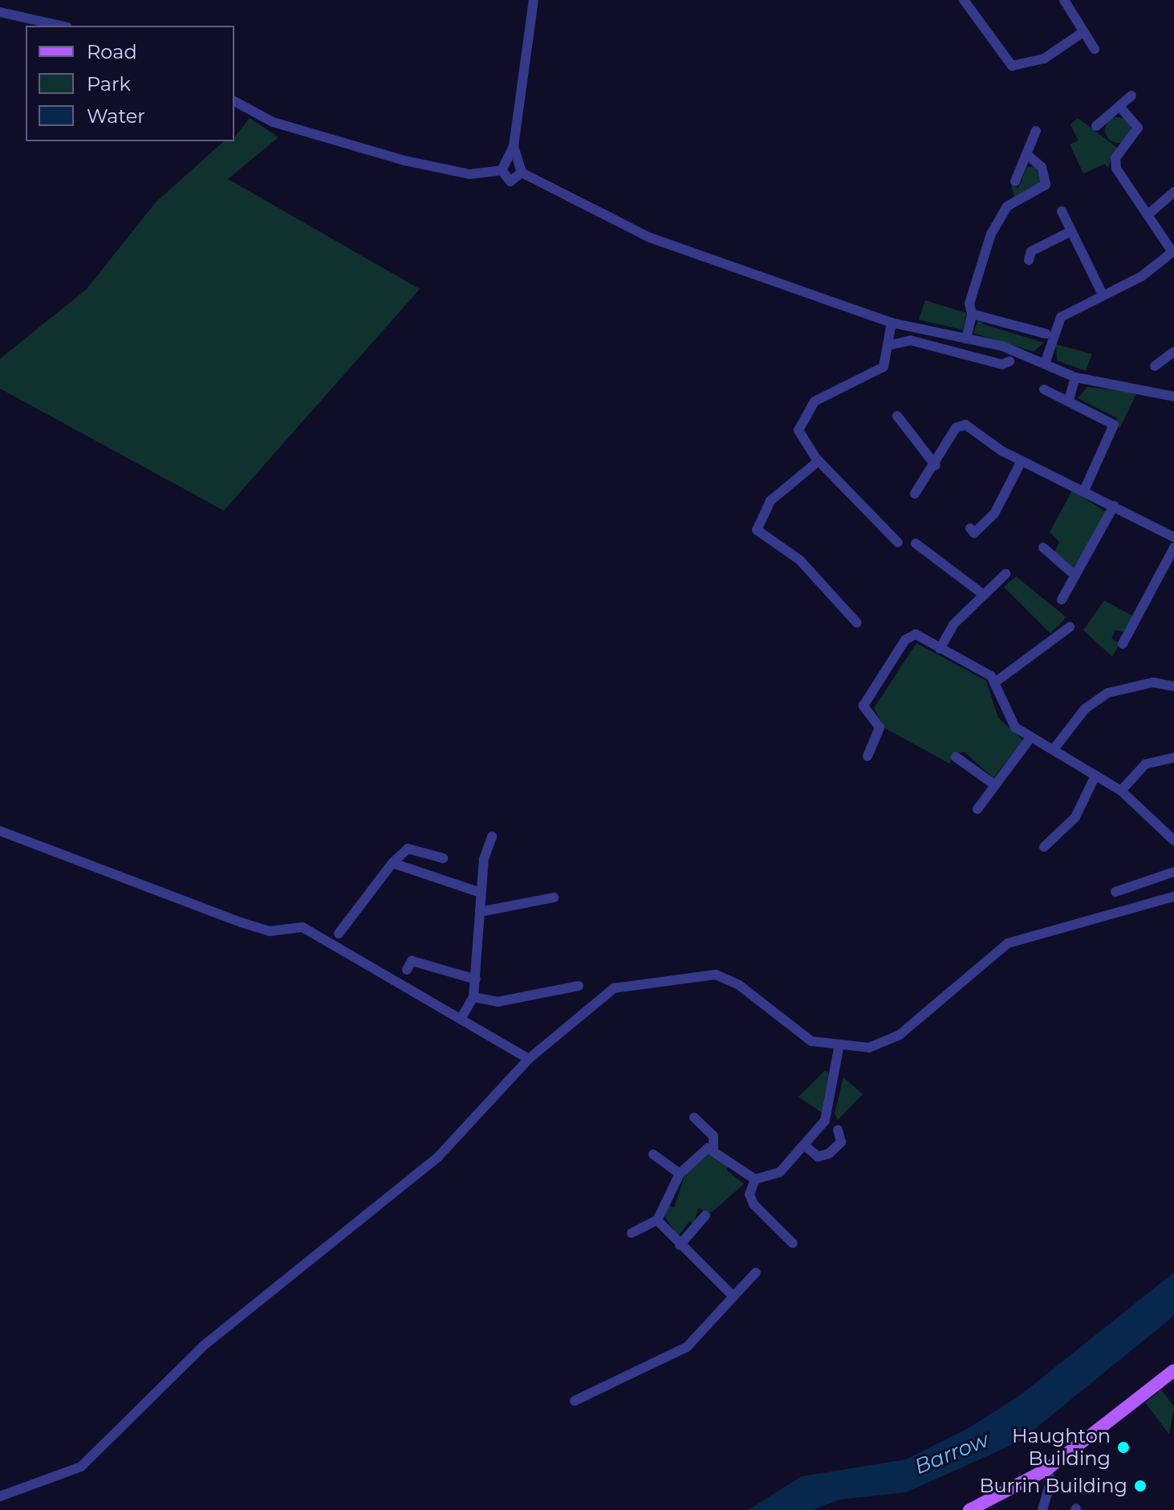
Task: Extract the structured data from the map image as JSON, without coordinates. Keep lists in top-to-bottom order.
{
  "water": ["Barrow"],
  "places": ["Haughton Building", "Burrin Building"],
  "legend": ["Road", "Park", "Water"]
}
